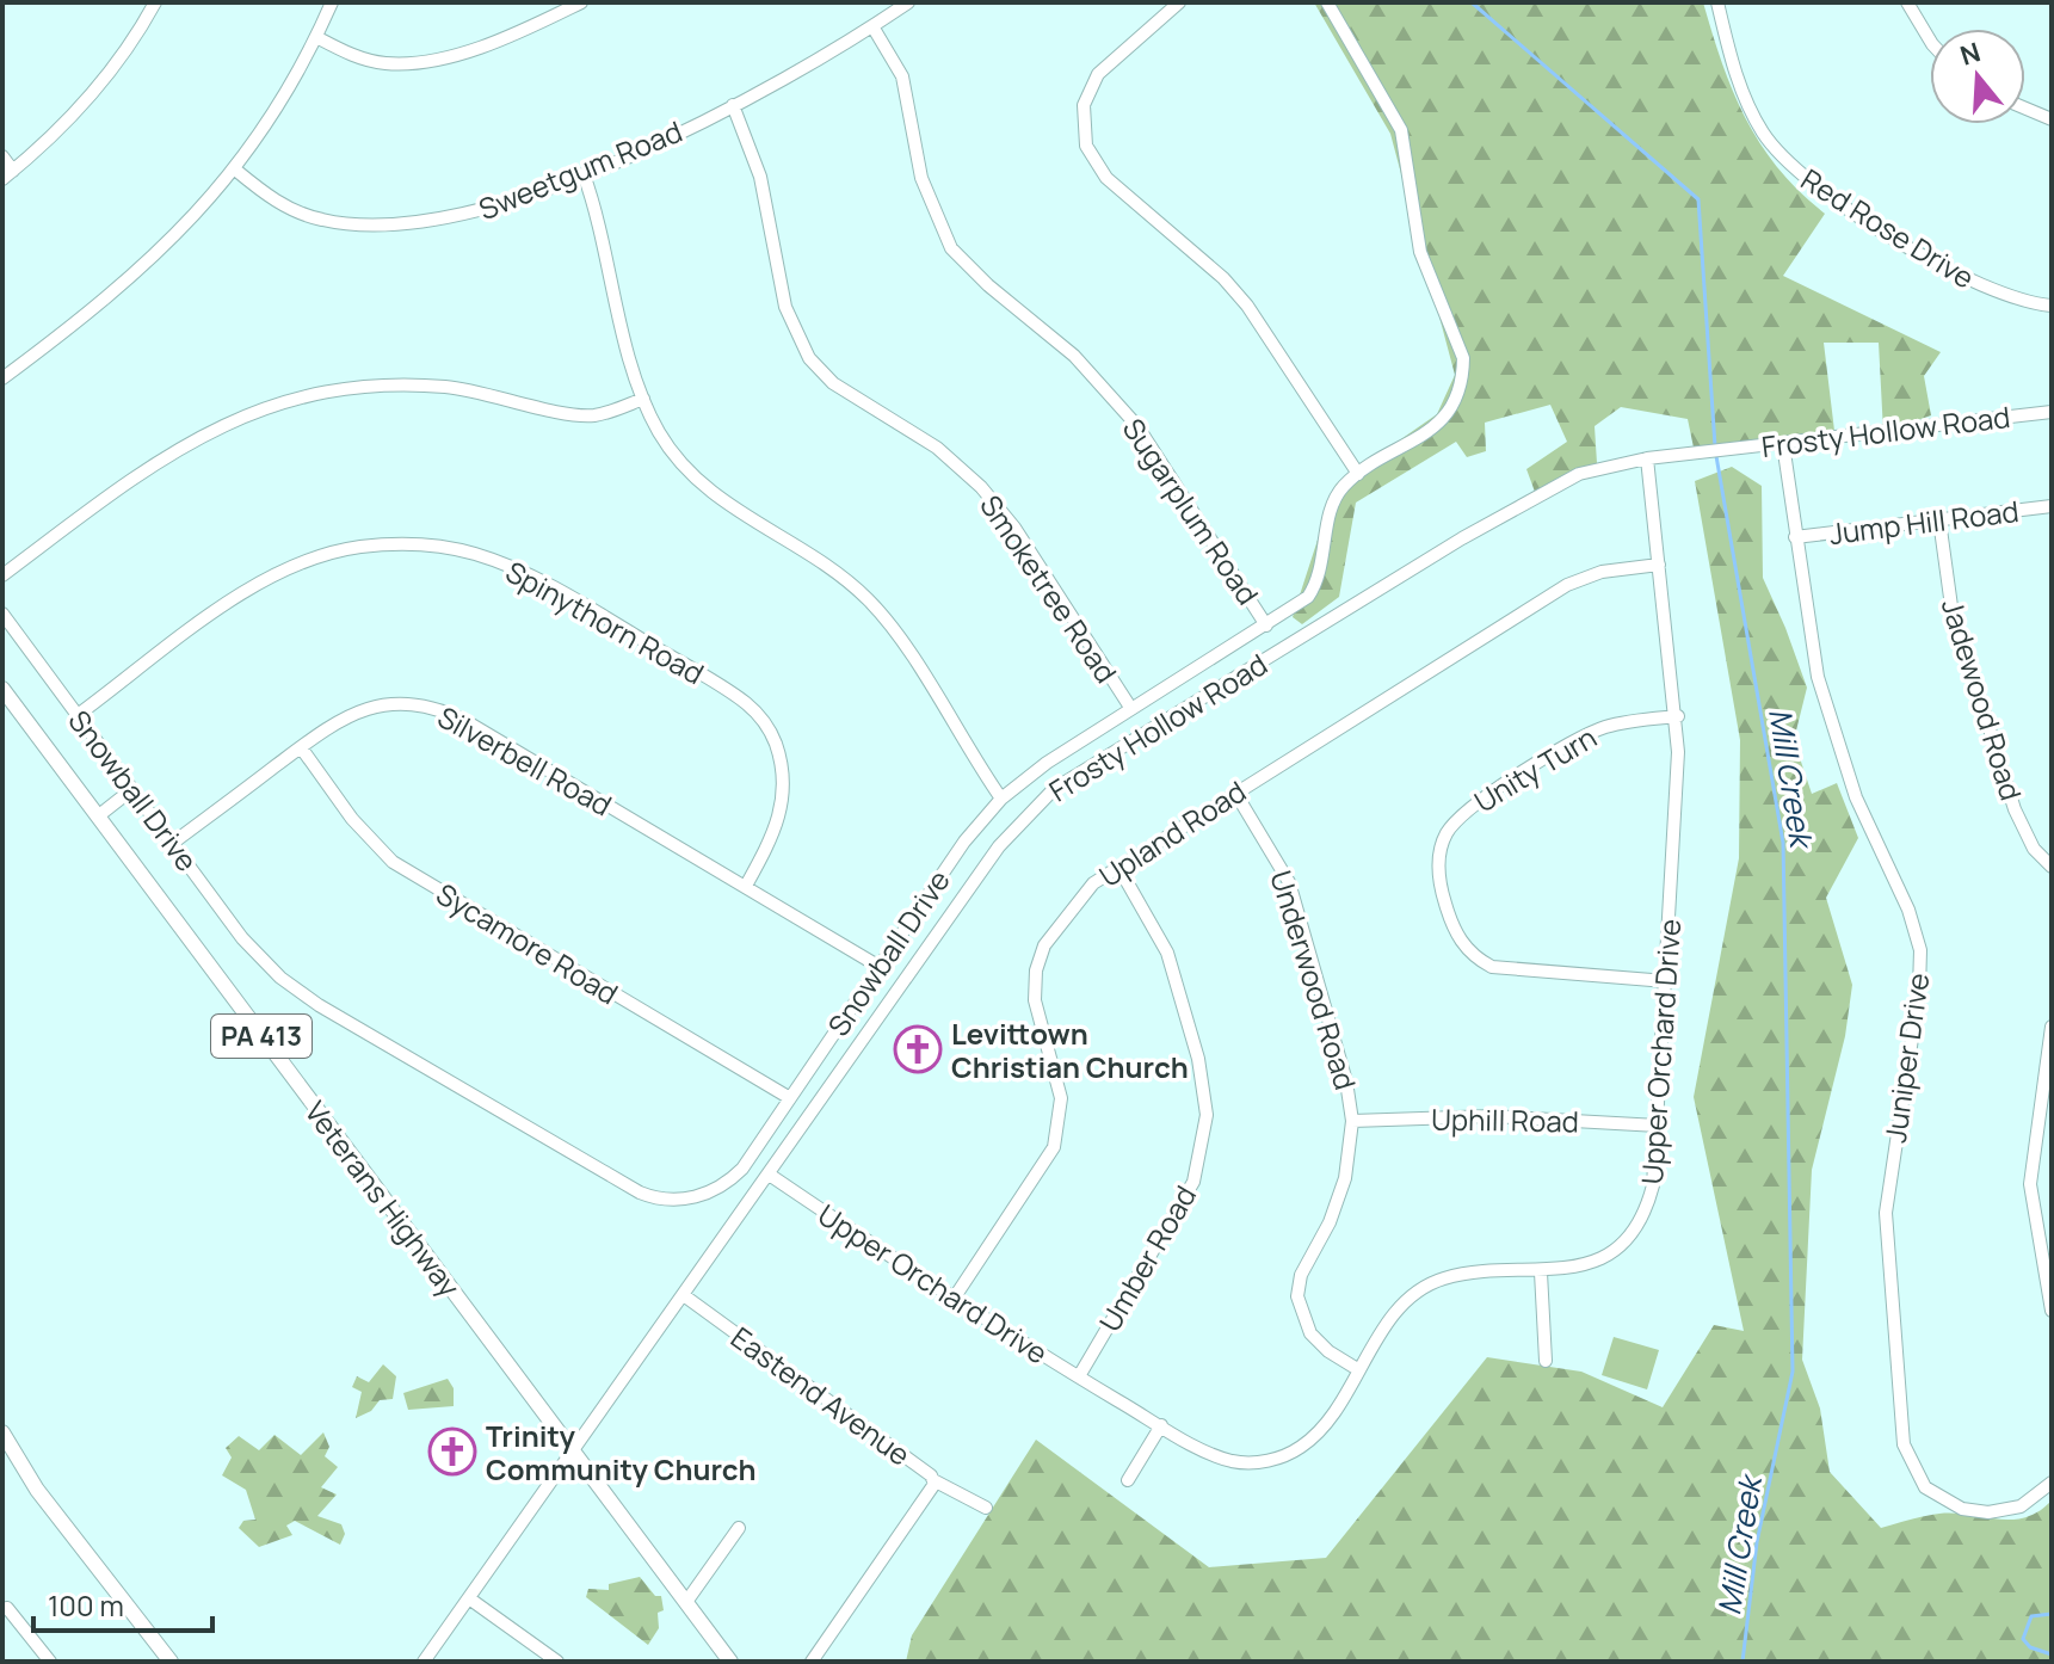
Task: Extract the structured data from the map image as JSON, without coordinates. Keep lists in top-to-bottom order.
{
  "streets": {
    "main road": ["PA 413", "Veterans Highway"],
    "street": [
      "Sweetgum Road",
      "Red Rose Drive",
      "Frosty Hollow Road",
      "Sugarplum Road",
      "Jump Hill Road",
      "Smoketree Road",
      "Spinythorn Road",
      "Jadewood Road",
      "Silverbell Road",
      "Unity Turn",
      "Snowball Drive",
      "Upland Road",
      "Sycamore Road",
      "Underwood Road",
      "Upper Orchard Drive",
      "Juniper Drive",
      "Uphill Road",
      "Umber Road",
      "Eastend Avenue"
    ]
  },
  "crossings": [
    ["Sweetgum Road", "Sugarplum Road"],
    ["Sweetgum Road", "Smoketree Road"],
    ["Frosty Hollow Road", "Upper Orchard Drive"],
    ["Frosty Hollow Road", "Juniper Drive"],
    ["Frosty Hollow Road", "Veterans Highway"],
    ["Frosty Hollow Road", "Eastend Avenue"],
    ["Sugarplum Road", "Snowball Drive"],
    ["Jump Hill Road", "Jadewood Road"],
    ["Jump Hill Road", "Juniper Drive"],
    ["Smoketree Road", "Snowball Drive"],
    ["Spinythorn Road", "Silverbell Road"],
    ["Spinythorn Road", "Snowball Drive"],
    ["Silverbell Road", "Snowball Drive"],
    ["Silverbell Road", "Sycamore Road"],
    ["Unity Turn", "Upper Orchard Drive"],
    ["Snowball Drive", "Sycamore Road"],
    ["Upland Road", "Underwood Road"],
    ["Upland Road", "Upper Orchard Drive"],
    ["Upland Road", "Umber Road"],
    ["Underwood Road", "Upper Orchard Drive"],
    ["Underwood Road", "Uphill Road"],
    ["Upper Orchard Drive", "Uphill Road"],
    ["Upper Orchard Drive", "Umber Road"]
  ],
  "water": ["Mill Creek"],
  "places": {
    "church": ["Levittown Christian Church", "Trinity Community Church"]
  },
  "scale_bar": "100 m",
  "north": "top"
}
